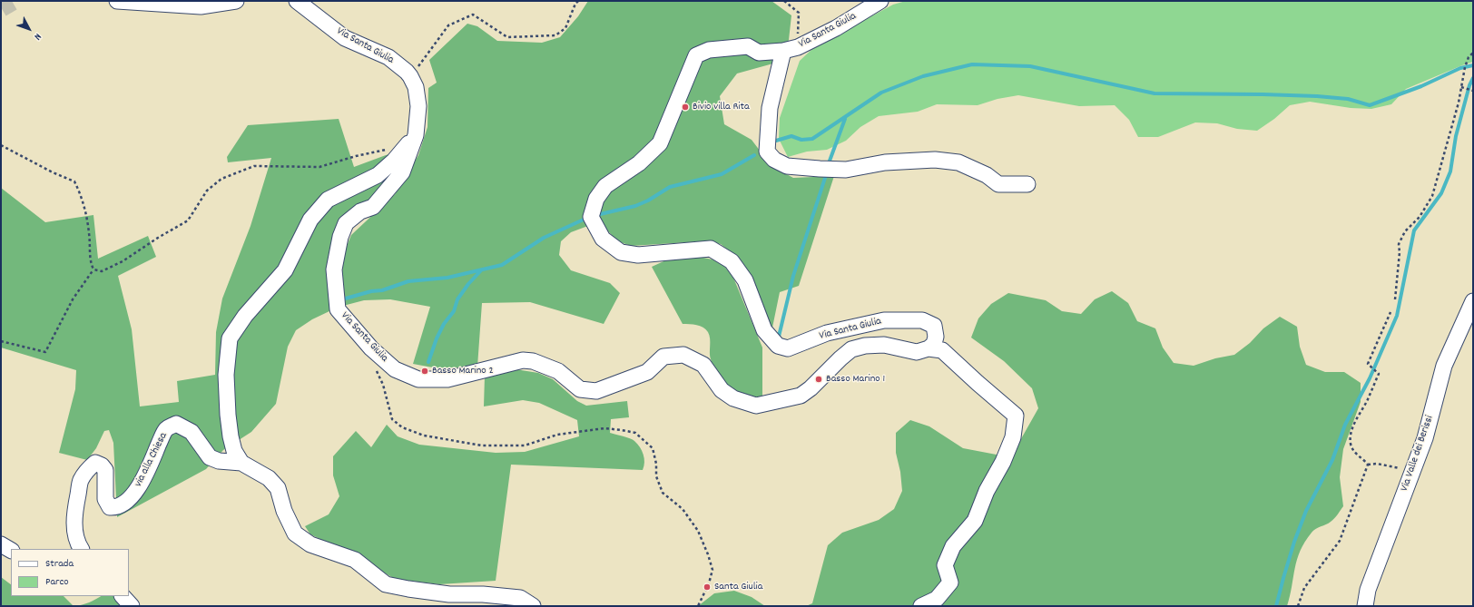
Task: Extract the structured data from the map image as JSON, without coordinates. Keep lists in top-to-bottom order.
{
  "streets": {
    "street": ["Via Santa Giulia", "Via Valle dei Berissi", "via alla Chiesa"]
  },
  "places": [
    "Bivio villa Rita",
    "Basso Marino 2",
    "Basso Marino 1",
    "Santa Giulia"
  ],
  "legend": ["Strada", "Parco"],
  "north": "bottom right"
}
